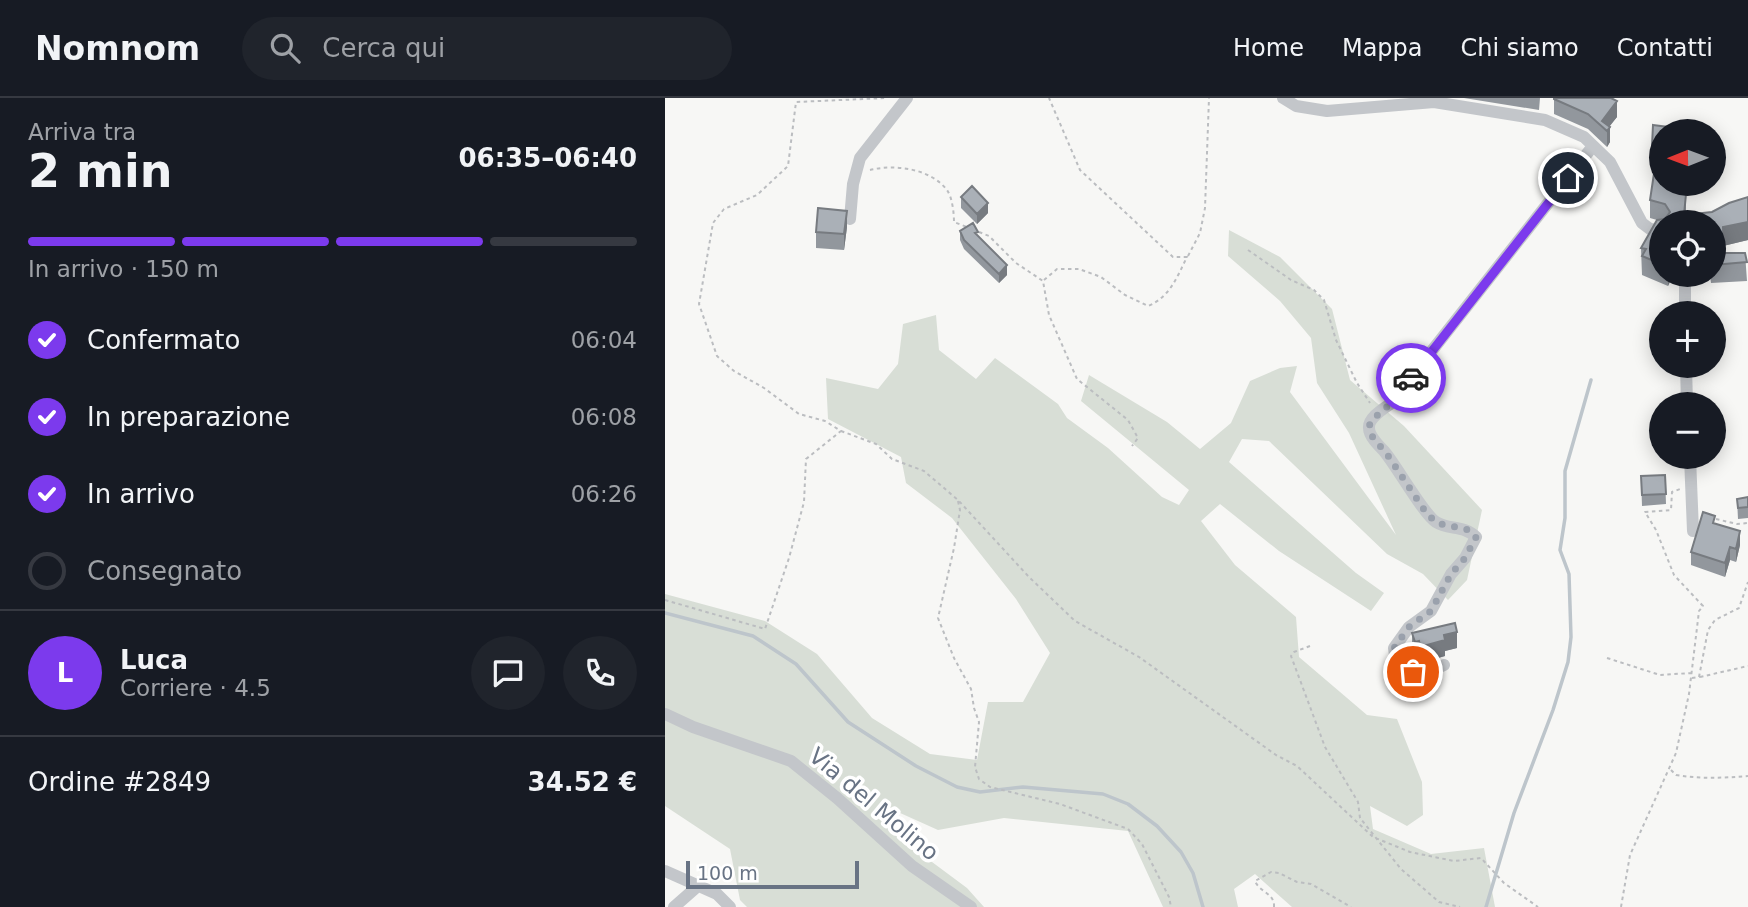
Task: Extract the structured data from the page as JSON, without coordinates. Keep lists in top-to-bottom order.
{
  "streets": {
    "street": ["Via del Molino"]
  },
  "scale_bar": "100 m",
  "north": "left",
  "page": {
    "header": "Nomnom",
    "search": "Cerca qui",
    "nav": [
      "Home",
      "Mappa",
      "Chi siamo",
      "Contatti"
    ],
    "heading": ["2 min", "Arriva tra", "06:35–06:40"],
    "panel": [
      "Luca",
      "Corriere · 4.5",
      "Ordine #2849",
      "34.52 €"
    ],
    "map_buttons": ["+", "−"],
    "bar": "In arrivo · 150 m",
    "list": [
      ["Confermato", "06:04"],
      ["In preparazione", "06:08"],
      ["In arrivo", "06:26"],
      "Consegnato"
    ],
    "round": "L",
    "scale": "100 m"
  }
}
